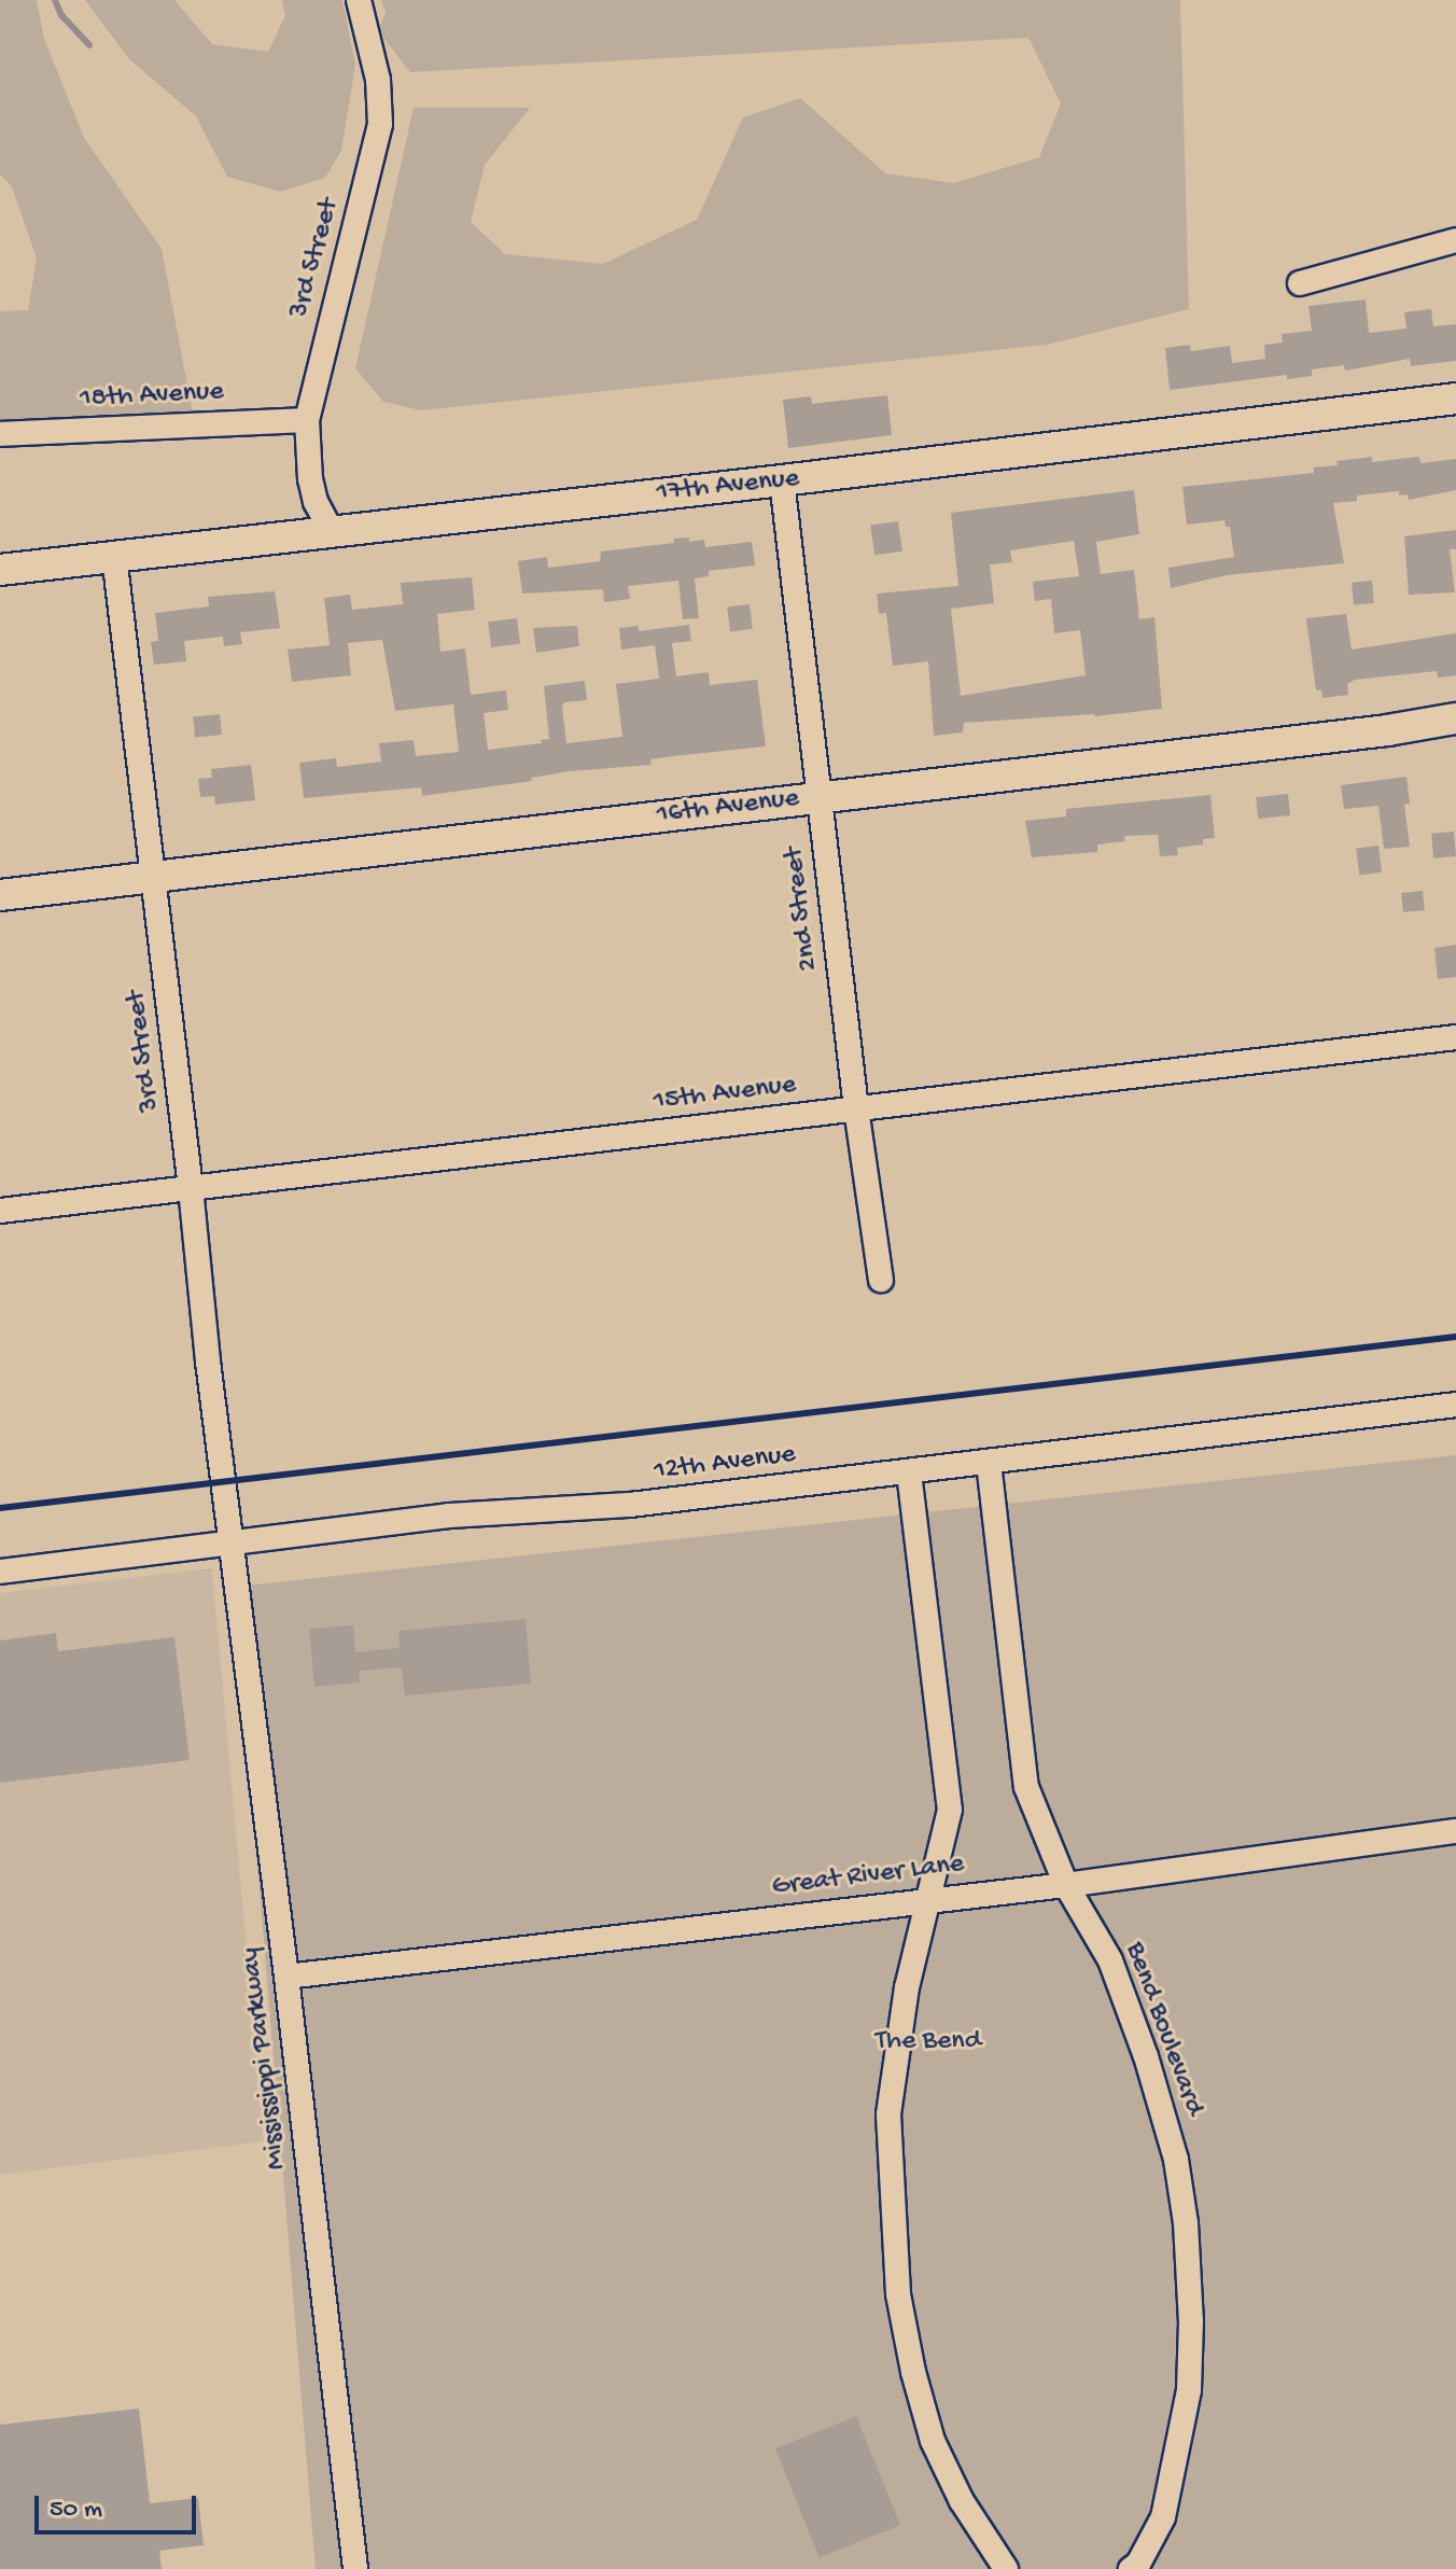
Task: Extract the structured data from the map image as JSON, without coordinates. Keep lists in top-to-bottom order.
{
  "streets": {
    "main road": ["17th Avenue", "16th Avenue"],
    "street": [
      "3rd Street",
      "18th Avenue",
      "2nd Street",
      "15th Avenue",
      "12th Avenue",
      "Great River Lane",
      "Bend Boulevard",
      "Mississippi Parkway"
    ]
  },
  "crossings": [
    ["3rd Street", "18th Avenue"],
    ["3rd Street", "17th Avenue"],
    ["3rd Street", "16th Avenue"],
    ["3rd Street", "15th Avenue"],
    ["3rd Street", "12th Avenue"],
    ["3rd Street", "Mississippi Parkway"],
    ["17th Avenue", "2nd Street"],
    ["16th Avenue", "2nd Street"],
    ["2nd Street", "15th Avenue"],
    ["12th Avenue", "Bend Boulevard"],
    ["12th Avenue", "Mississippi Parkway"],
    ["Great River Lane", "Bend Boulevard"],
    ["Great River Lane", "Mississippi Parkway"]
  ],
  "parks": ["The Bend"],
  "scale_bar": "50 m"
}
